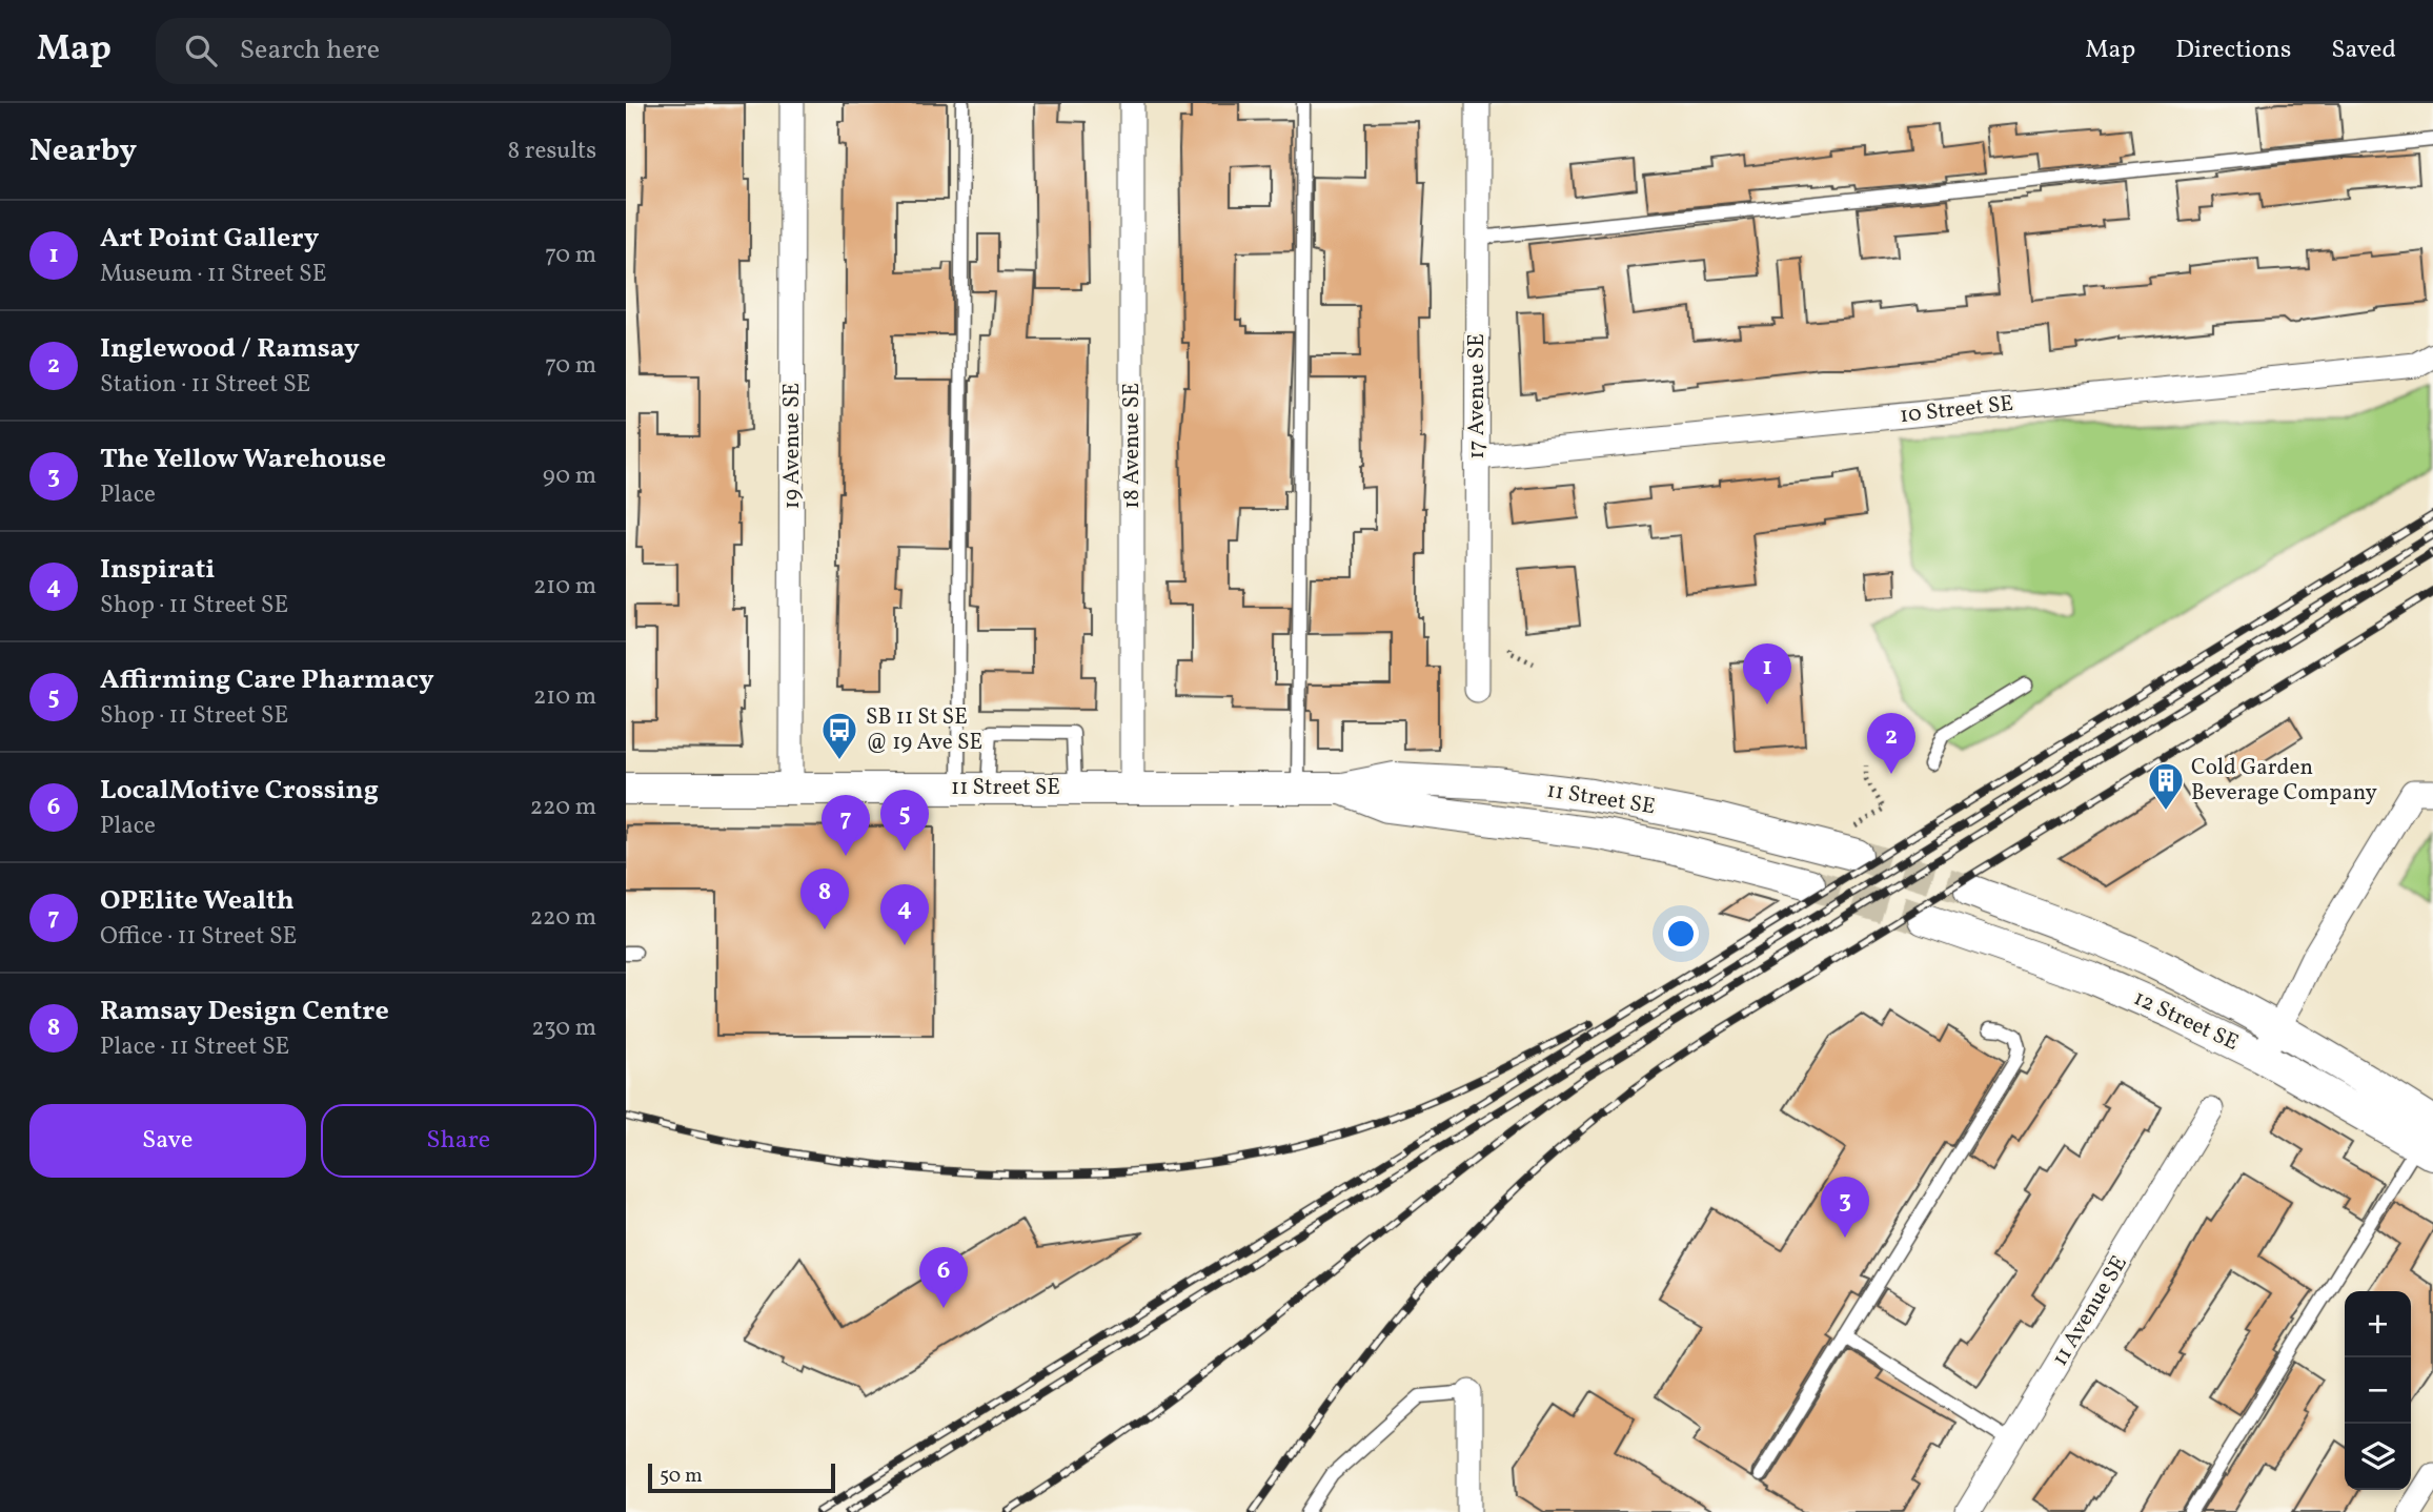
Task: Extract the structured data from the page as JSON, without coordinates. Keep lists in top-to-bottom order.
{
  "streets": {
    "street": [
      "17 Avenue SE",
      "10 Street SE",
      "19 Avenue SE",
      "18 Avenue SE",
      "11 Street SE",
      "12 Street SE",
      "11 Avenue SE"
    ]
  },
  "crossings": [
    ["17 Avenue SE", "10 Street SE"],
    ["19 Avenue SE", "11 Street SE"],
    ["18 Avenue SE", "11 Street SE"]
  ],
  "places": {
    "bus stop": ["SB 11 St SE @ 19 Ave SE"],
    "building": ["Cold Garden Beverage Company"]
  },
  "scale_bar": "50 m",
  "page": {
    "header": "Map",
    "search": "Search here",
    "nav": ["Map", "Directions", "Saved"],
    "heading": ["Nearby", "8 results"],
    "list": [
      {
        "mark": "1",
        "name": "Art Point Gallery",
        "note": "Museum · 11 Street SE",
        "value": "70 m"
      },
      {
        "mark": "2",
        "name": "Inglewood / Ramsay",
        "note": "Station · 11 Street SE",
        "value": "70 m"
      },
      {
        "mark": "3",
        "name": "The Yellow Warehouse",
        "note": "Place",
        "value": "90 m"
      },
      {
        "mark": "4",
        "name": "Inspirati",
        "note": "Shop · 11 Street SE",
        "value": "210 m"
      },
      {
        "mark": "5",
        "name": "Affirming Care Pharmacy",
        "note": "Shop · 11 Street SE",
        "value": "210 m"
      },
      {
        "mark": "6",
        "name": "LocalMotive Crossing",
        "note": "Place",
        "value": "220 m"
      },
      {
        "mark": "7",
        "name": "OPElite Wealth",
        "note": "Office · 11 Street SE",
        "value": "220 m"
      },
      {
        "mark": "8",
        "name": "Ramsay Design Centre",
        "note": "Place · 11 Street SE",
        "value": "230 m"
      }
    ],
    "pins": [
      "1",
      "2",
      "5",
      "7",
      "8",
      "4",
      "3",
      "6"
    ],
    "buttons": ["Save", "Share"],
    "map_buttons": ["+", "−"],
    "scale": "50 m"
  }
}
